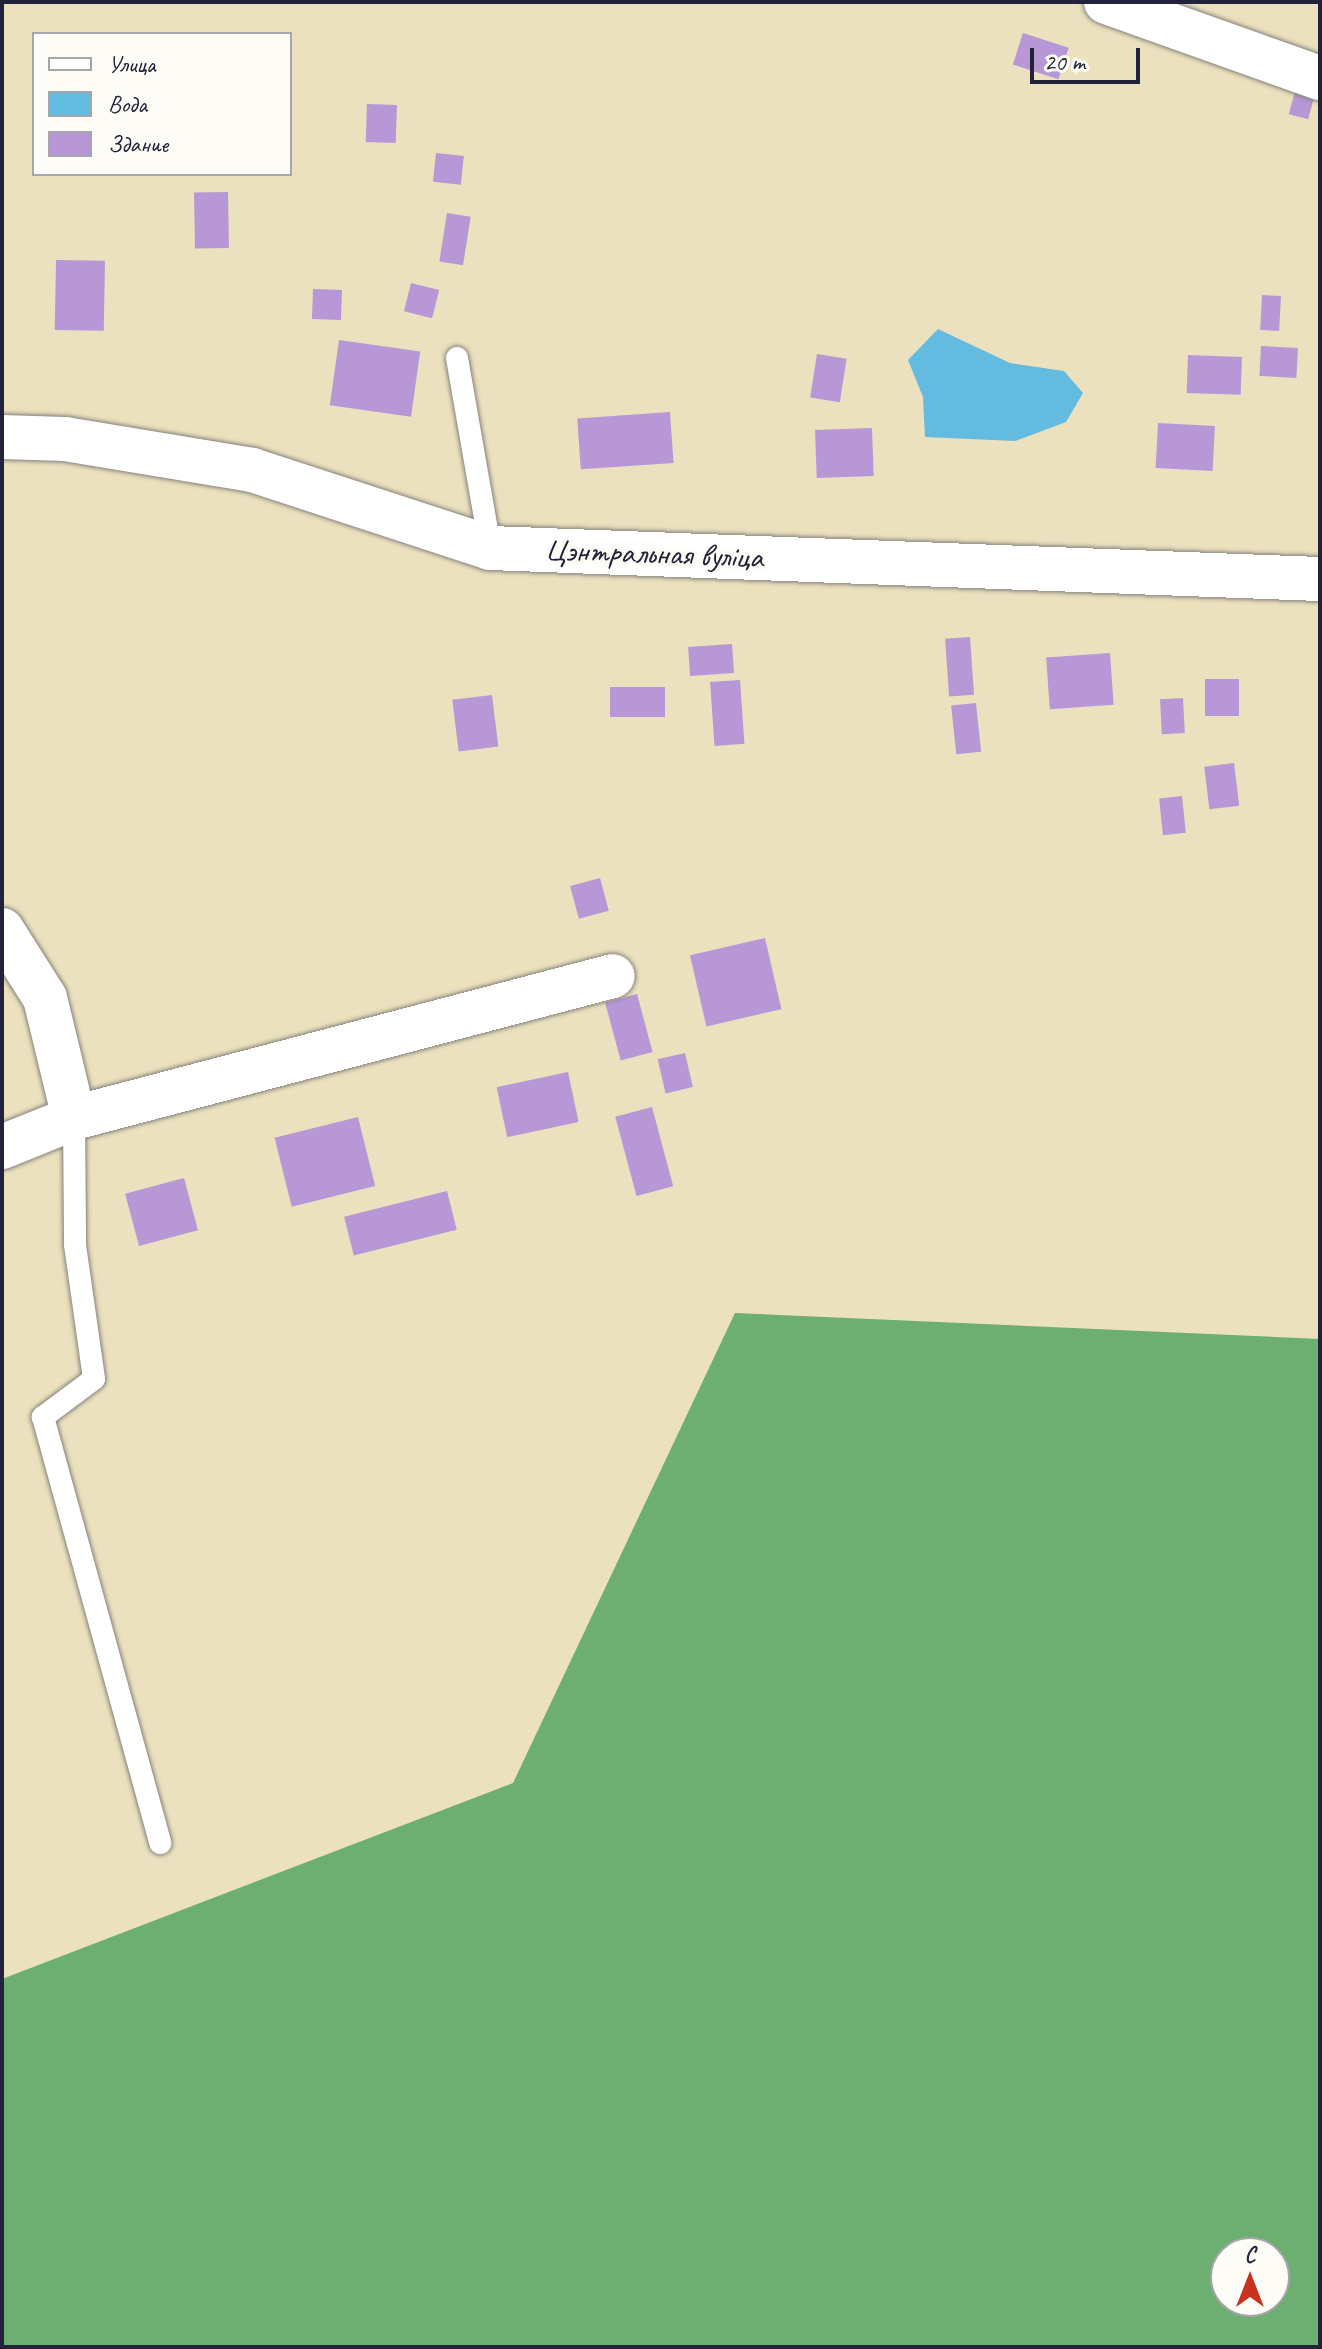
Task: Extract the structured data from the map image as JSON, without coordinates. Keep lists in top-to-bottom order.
{
  "streets": {
    "street": ["Цэнтральная вуліца"]
  },
  "legend": ["Улица", "Вода", "Здание"],
  "scale_bar": "20 m",
  "north": "top"
}
